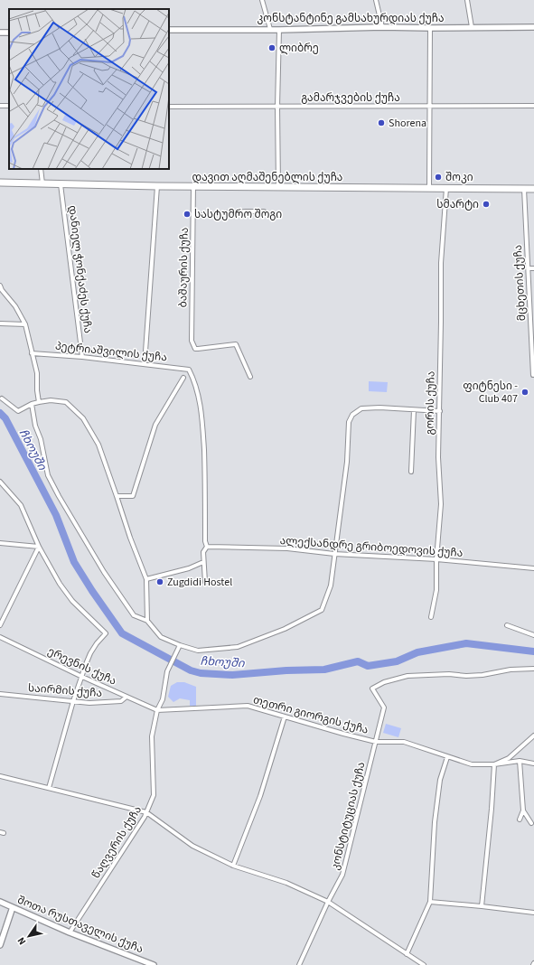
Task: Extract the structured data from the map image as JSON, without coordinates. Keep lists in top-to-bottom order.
{
  "streets": {
    "highway": ["დავით აღმაშენებლის ქუჩა"],
    "main road": ["კონსტანტინე გამსახურდიას ქუჩა", "შოთა რუსთაველის ქუჩა"],
    "street": [
      "გამარჯვების ქუჩა",
      "ბაშაურის ქუჩა",
      "დანიელ ჭონქაძეს ქუჩა",
      "მცხეთის ქუჩა",
      "პეტრიაშვილის ქუჩა",
      "გორის ქუჩა",
      "ალექსანდრე გრიბოედოვის ქუჩა",
      "ერევნის ქუჩა",
      "საირმის ქუჩა",
      "თეთრი გიორგის ქუჩა",
      "კონსტიტუციას ქუჩა",
      "წაღვერის ქუჩა"
    ]
  },
  "crossings": [
    ["დავით აღმაშენებლის ქუჩა", "ბაშაურის ქუჩა"],
    ["დავით აღმაშენებლის ქუჩა", "დანიელ ჭონქაძეს ქუჩა"],
    ["დავით აღმაშენებლის ქუჩა", "მცხეთის ქუჩა"],
    ["დავით აღმაშენებლის ქუჩა", "გორის ქუჩა"],
    ["დანიელ ჭონქაძეს ქუჩა", "პეტრიაშვილის ქუჩა"],
    ["პეტრიაშვილის ქუჩა", "ალექსანდრე გრიბოედოვის ქუჩა"],
    ["გორის ქუჩა", "ალექსანდრე გრიბოედოვის ქუჩა"],
    ["ერევნის ქუჩა", "საირმის ქუჩა"],
    ["ერევნის ქუჩა", "თეთრი გიორგის ქუჩა"],
    ["ერევნის ქუჩა", "წაღვერის ქუჩა"],
    ["თეთრი გიორგის ქუჩა", "კონსტიტუციას ქუჩა"],
    ["თეთრი გიორგის ქუჩა", "წაღვერის ქუჩა"],
    ["წაღვერის ქუჩა", "შოთა რუსთაველის ქუჩა"]
  ],
  "water": ["ჩხოუში"],
  "places": [
    "ლიბრე",
    "Shorena",
    "შოკი",
    "სმარტი",
    "სასტუმრო შოგი",
    "ფიტნესი - Club 407",
    "Zugdidi Hostel"
  ],
  "north": "bottom left"
}
